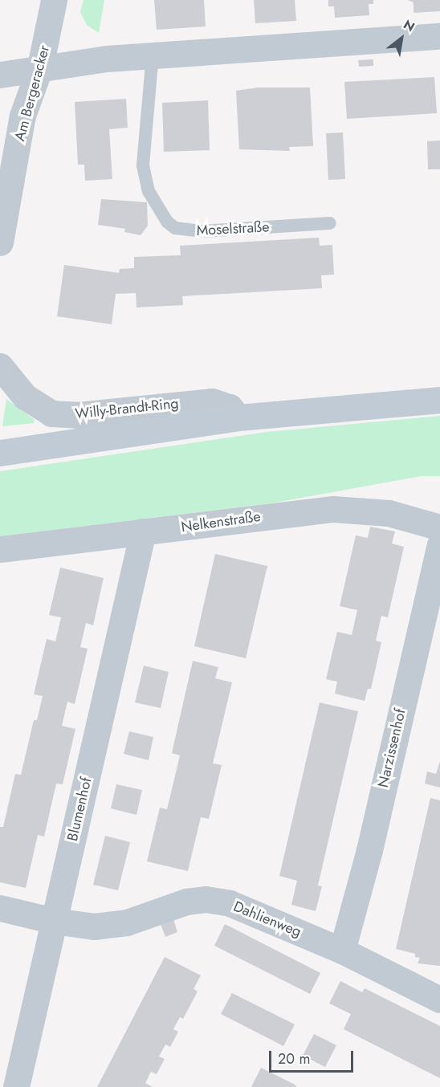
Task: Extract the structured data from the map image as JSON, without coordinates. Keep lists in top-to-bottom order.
{
  "streets": {
    "main road": ["Willy-Brandt-Ring"],
    "street": [
      "Am Bergeracker",
      "Nelkenstraße",
      "Narzissenhof",
      "Blumenhof",
      "Dahlienweg"
    ],
    "lane": ["Moselstraße"]
  },
  "crossings": [
    ["Nelkenstraße", "Blumenhof"],
    ["Narzissenhof", "Dahlienweg"],
    ["Blumenhof", "Dahlienweg"]
  ],
  "scale_bar": "20 m",
  "north": "top right"
}
